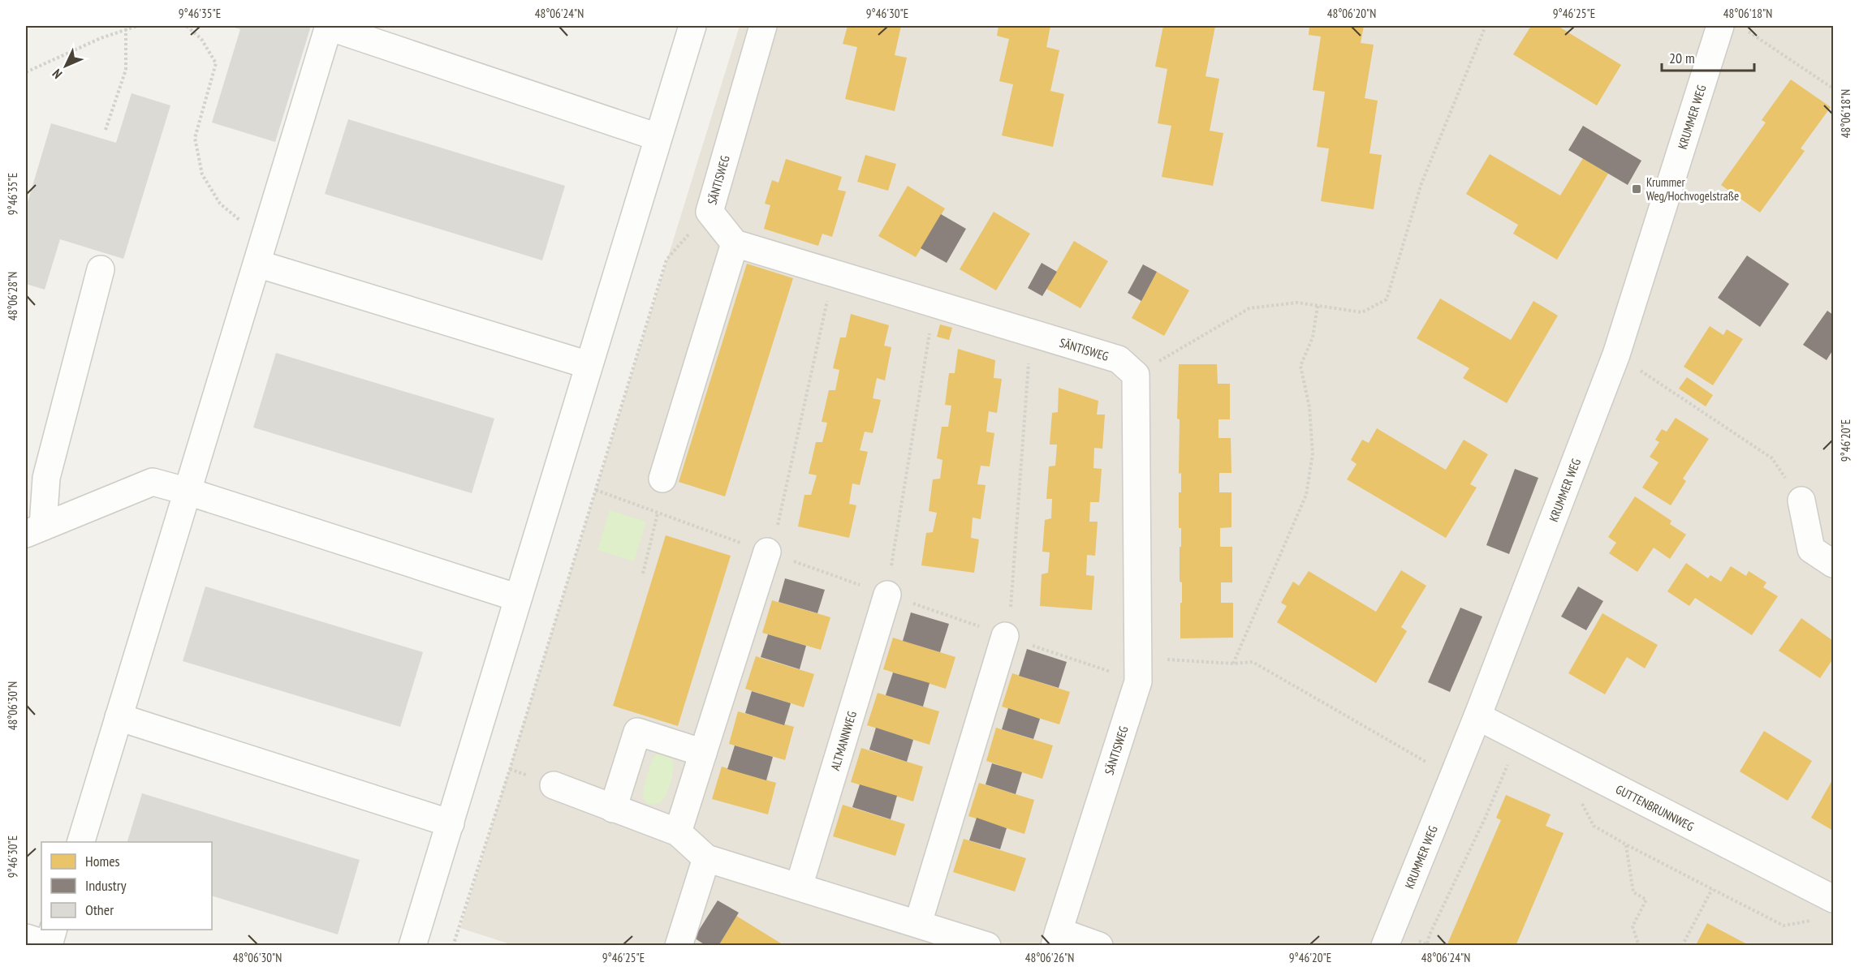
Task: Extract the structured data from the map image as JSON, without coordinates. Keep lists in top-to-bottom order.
{
  "streets": {
    "street": [
      "KRUMMER WEG",
      "SÄNTISWEG",
      "ALTMANNWEG",
      "GUTTENBRUNNWEG"
    ]
  },
  "crossings": [
    ["KRUMMER WEG", "GUTTENBRUNNWEG"]
  ],
  "places": {
    "transit": ["Krummer Weg/Hochvogelstraße"]
  },
  "legend": ["Homes", "Industry", "Other"],
  "scale_bar": "20 m",
  "north": "bottom left",
  "coordinates": [
    "9°46'35\"E",
    "48°06'24\"N",
    "9°46'30\"E",
    "48°06'20\"N",
    "9°46'25\"E",
    "48°06'18\"N",
    "48°06'28\"N",
    "9°46'20\"E",
    "48°06'30\"N",
    "48°06'26\"N"
  ]
}
